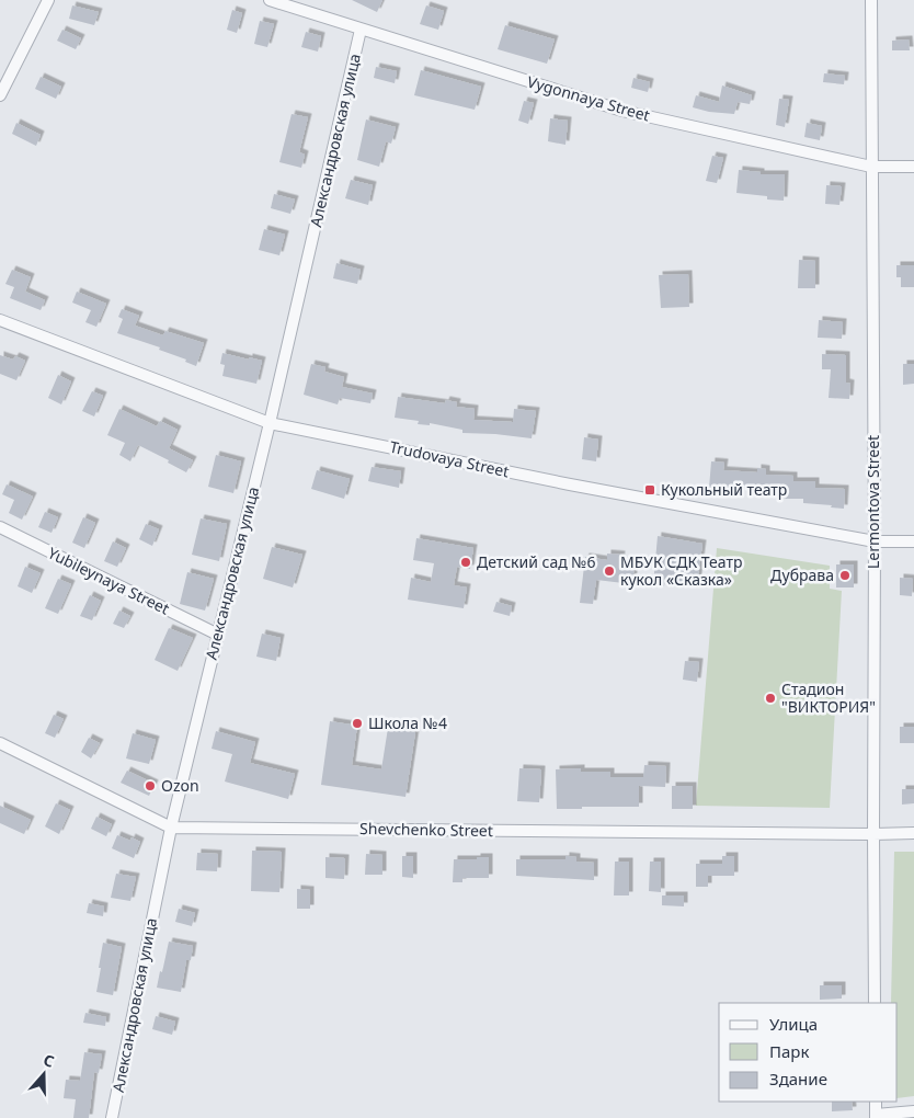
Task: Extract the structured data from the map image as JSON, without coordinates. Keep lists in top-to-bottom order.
{
  "streets": {
    "street": [
      "Vygonnaya Street",
      "Александровская улица",
      "Trudovaya Street",
      "Lermontova Street",
      "Yubileynaya Street",
      "Shevchenko Street"
    ]
  },
  "crossings": [
    ["Vygonnaya Street", "Александровская улица"],
    ["Vygonnaya Street", "Lermontova Street"],
    ["Александровская улица", "Trudovaya Street"],
    ["Александровская улица", "Yubileynaya Street"],
    ["Александровская улица", "Shevchenko Street"],
    ["Trudovaya Street", "Lermontova Street"],
    ["Lermontova Street", "Shevchenko Street"]
  ],
  "places": {
    "transit": ["Кукольный театр"],
    "other": [
      "Детский сад №6",
      "МБУК СДК Театр кукол «Сказка»",
      "Дубрава",
      "Стадион \"ВИКТОРИЯ\"",
      "Школа №4",
      "Ozon"
    ]
  },
  "legend": ["Улица", "Парк", "Здание"],
  "north": "top"
}
